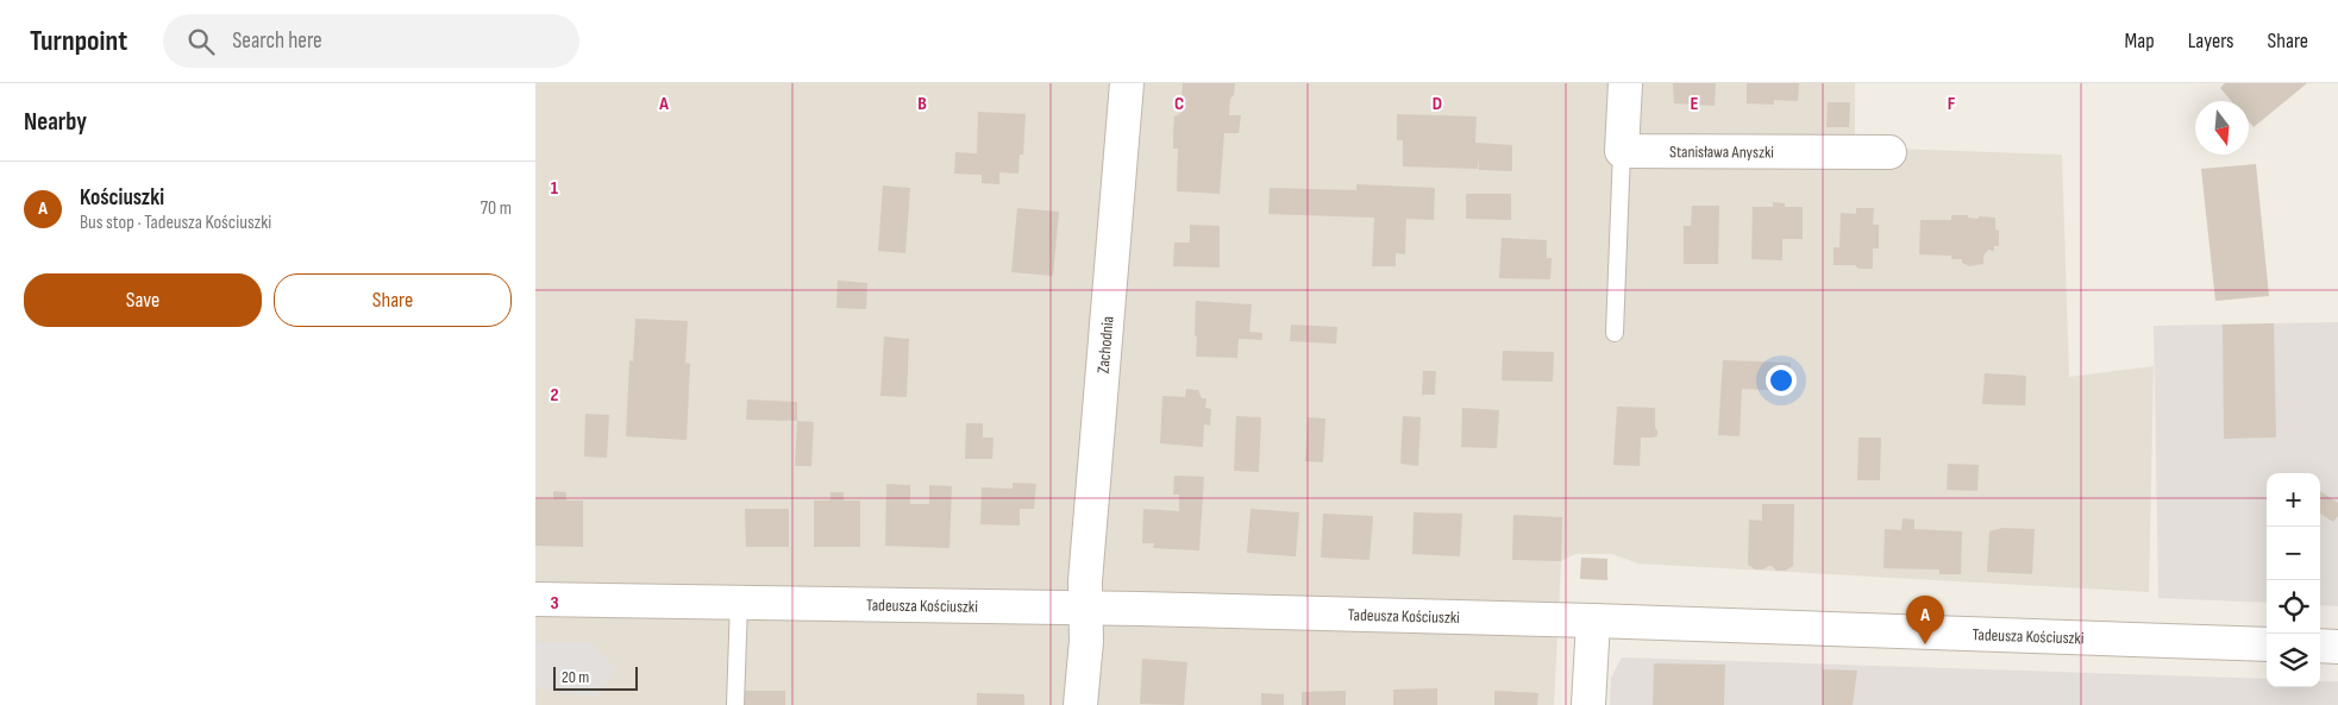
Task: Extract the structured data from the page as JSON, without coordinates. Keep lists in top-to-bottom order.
{
  "streets": {
    "street": ["Stanisława Anyszki", "Zachodnia", "Tadeusza Kościuszki"]
  },
  "crossings": [
    ["Zachodnia", "Tadeusza Kościuszki"]
  ],
  "scale_bar": "20 m",
  "north": "bottom",
  "page": {
    "header": "Turnpoint",
    "search": "Search here",
    "nav": ["Map", "Layers", "Share"],
    "heading": "Nearby",
    "list": [
      {
        "mark": "A",
        "name": "Kościuszki",
        "note": "Bus stop · Tadeusza Kościuszki",
        "value": "70 m"
      }
    ],
    "buttons": ["Save", "Share"],
    "map_buttons": ["+", "−"],
    "pins": "A",
    "scale": "20 m"
  },
  "grid": {
    "columns": [
      "A",
      "B",
      "C",
      "D",
      "E",
      "F"
    ],
    "rows": ["1", "2", "3"]
  }
}
